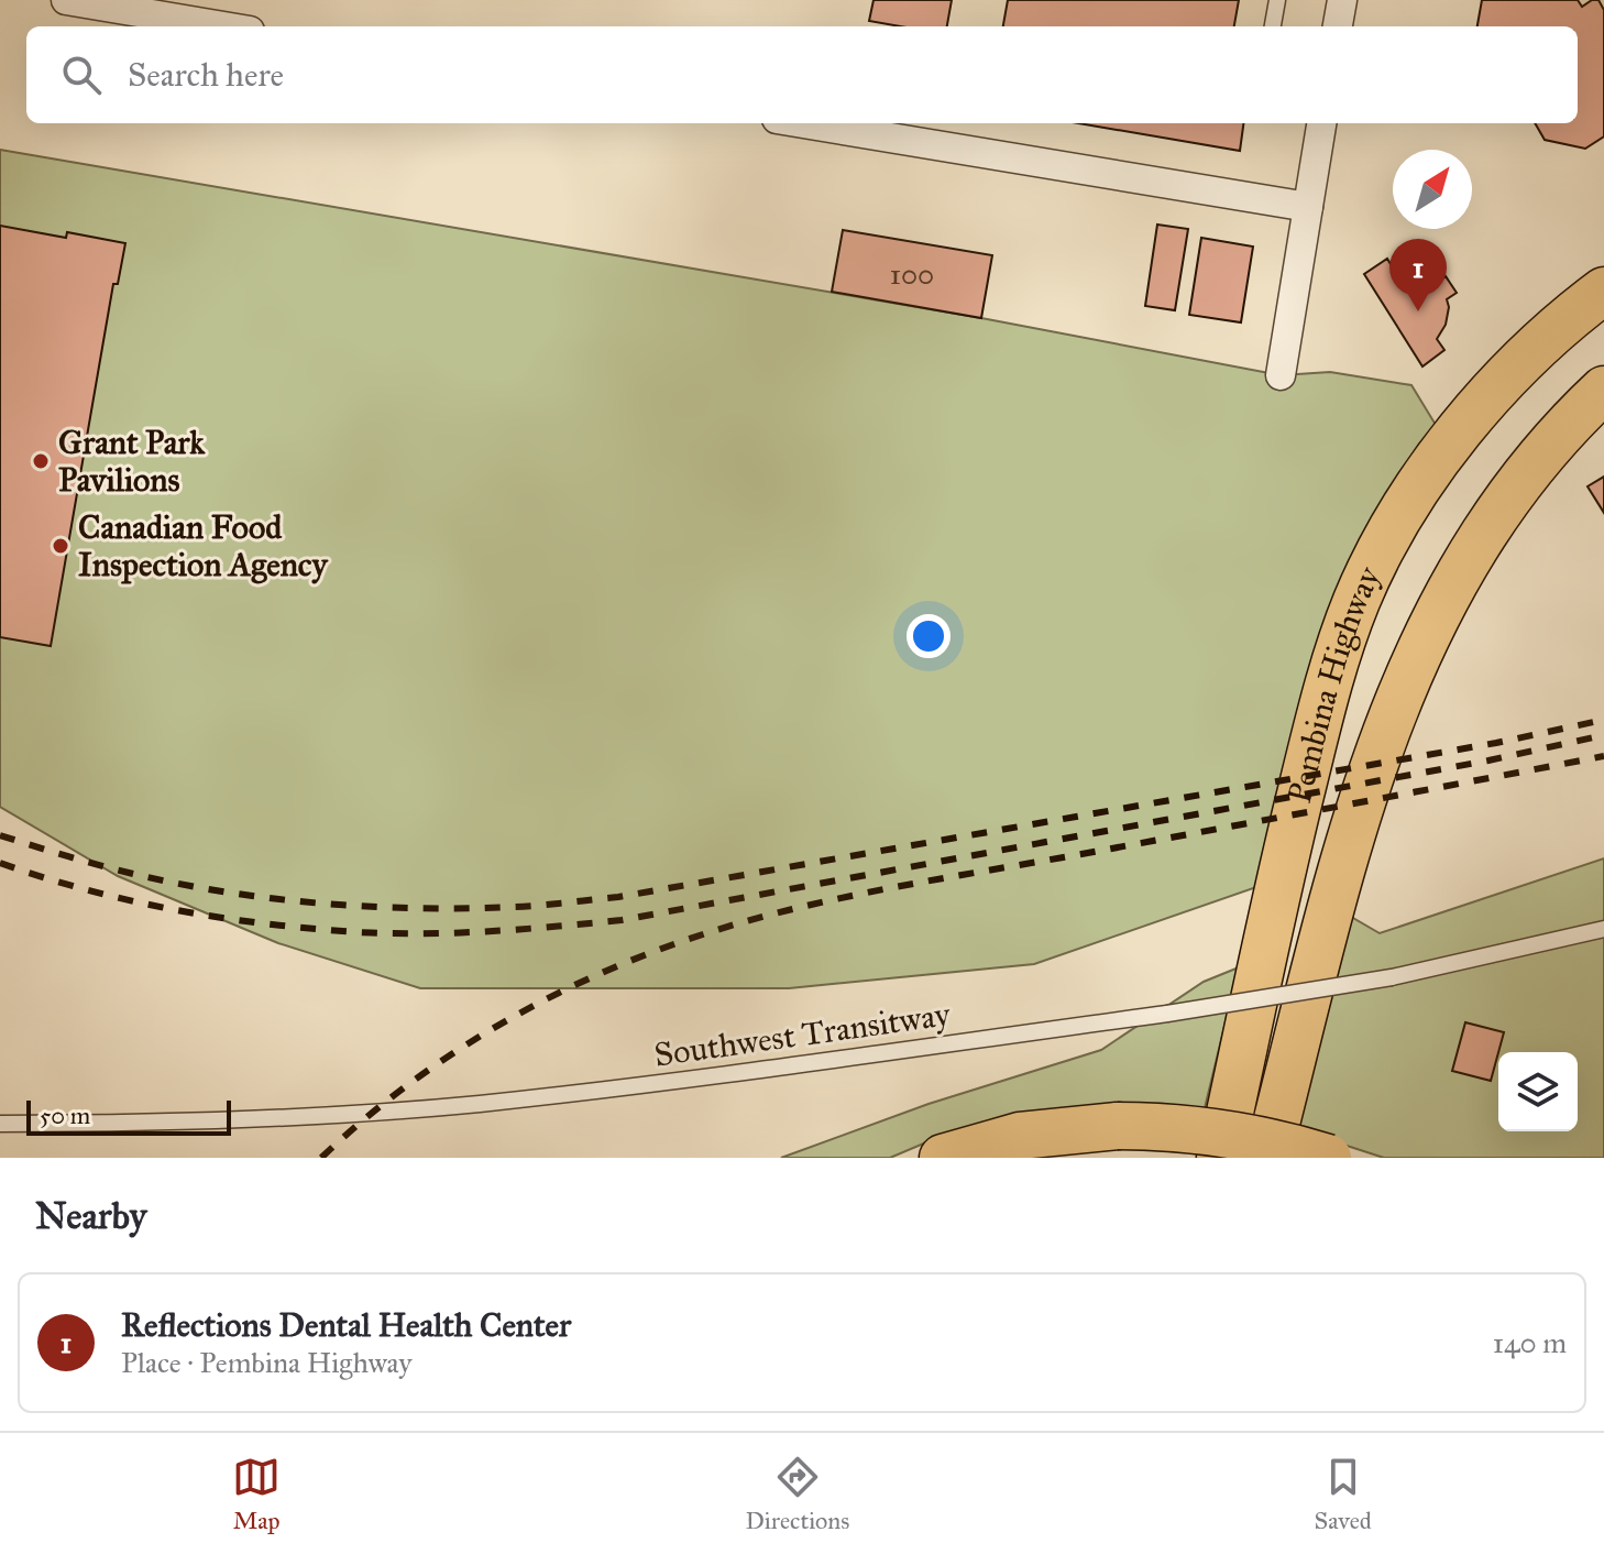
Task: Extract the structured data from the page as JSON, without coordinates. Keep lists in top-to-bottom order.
{
  "streets": {
    "main road": ["Pembina Highway"],
    "lane": ["Southwest Transitway"]
  },
  "places": ["Grant Park Pavilions", "Canadian Food Inspection Agency"],
  "house_numbers": ["100"],
  "scale_bar": "50 m",
  "north": "top right",
  "page": {
    "search": "Search here",
    "pins": "1",
    "scale": "50 m",
    "heading": "Nearby",
    "list": [
      {
        "mark": "1",
        "name": "Reflections Dental Health Center",
        "note": "Place · Pembina Highway",
        "value": "140 m"
      }
    ],
    "nav": ["Map", "Directions", "Saved"]
  }
}
